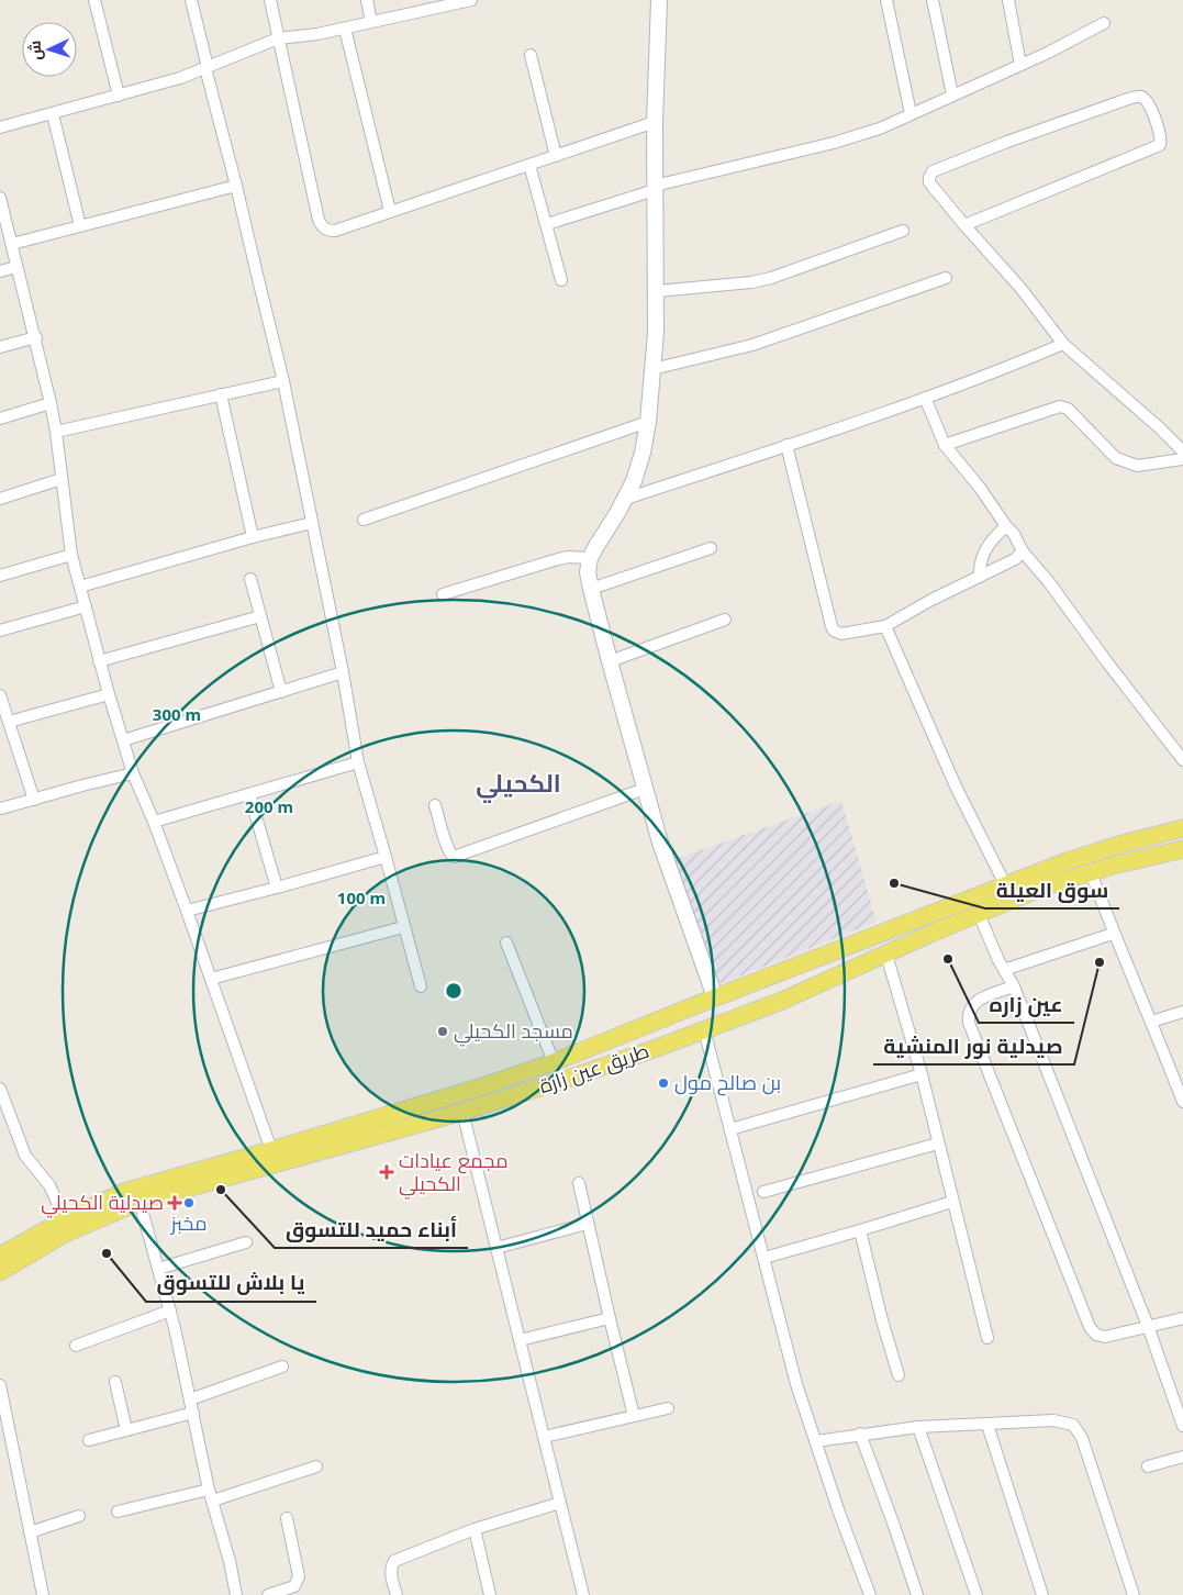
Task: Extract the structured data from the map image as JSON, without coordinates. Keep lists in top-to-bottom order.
{
  "streets": {
    "main road": ["طريق عين زارة"]
  },
  "districts": ["الكحيلي"],
  "places": {
    "other": [
      "سوق العيلة",
      "عين زاره",
      "صيدلية نور المنشية",
      "مسجد الكحيلي",
      "بن صالح مول",
      "أبناء حميد للتسوق",
      "مخبز",
      "يا بلاش للتسوق"
    ],
    "health": ["مجمع عيادات الكحيلي", "صيدلية الكحيلي"]
  },
  "north": "left",
  "rings": ["300 m", "200 m", "100 m"]
}
